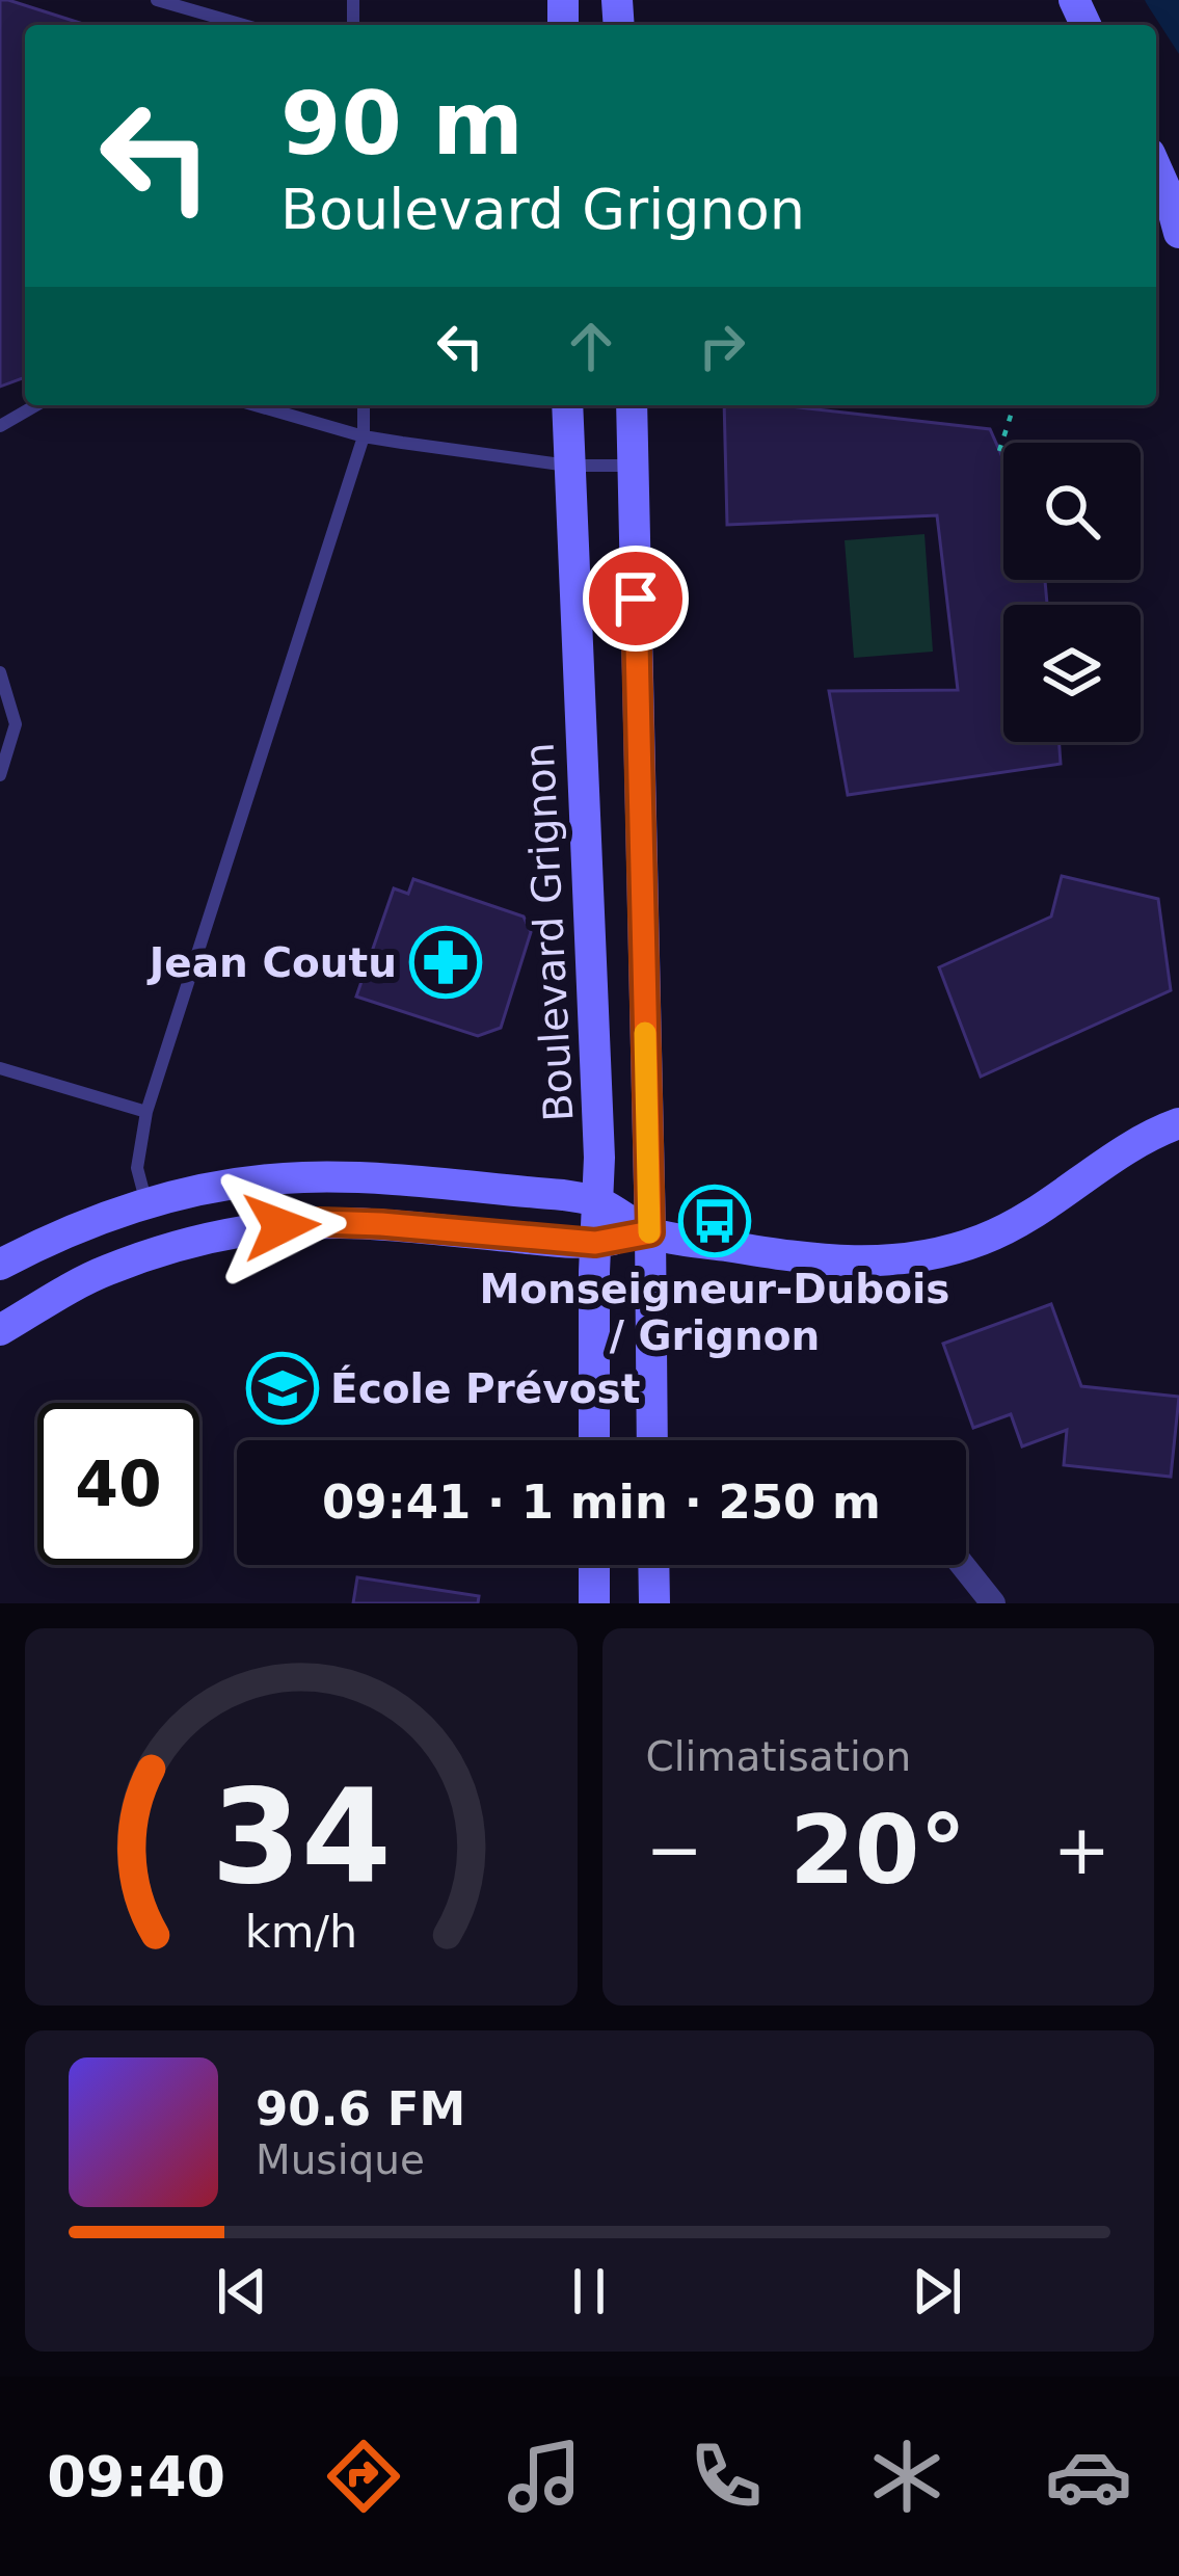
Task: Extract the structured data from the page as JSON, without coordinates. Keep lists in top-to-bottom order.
{
  "streets": {
    "street": ["Boulevard Grignon"]
  },
  "places": {
    "pharmacy": ["Jean Coutu"],
    "bus stop": ["Monseigneur-Dubois / Grignon"],
    "school or university": ["École Prévost"]
  },
  "page": {
    "turn": ["90 m", "Boulevard Grignon"],
    "limit": "40",
    "trip": "09:41 · 1 min · 250 m",
    "tile": "Climatisation",
    "heat": ["−", "20°", "+"],
    "song": ["90.6 FM", "Musique"],
    "tabs": "09:40",
    "gauge": ["34", "km/h"]
  }
}
